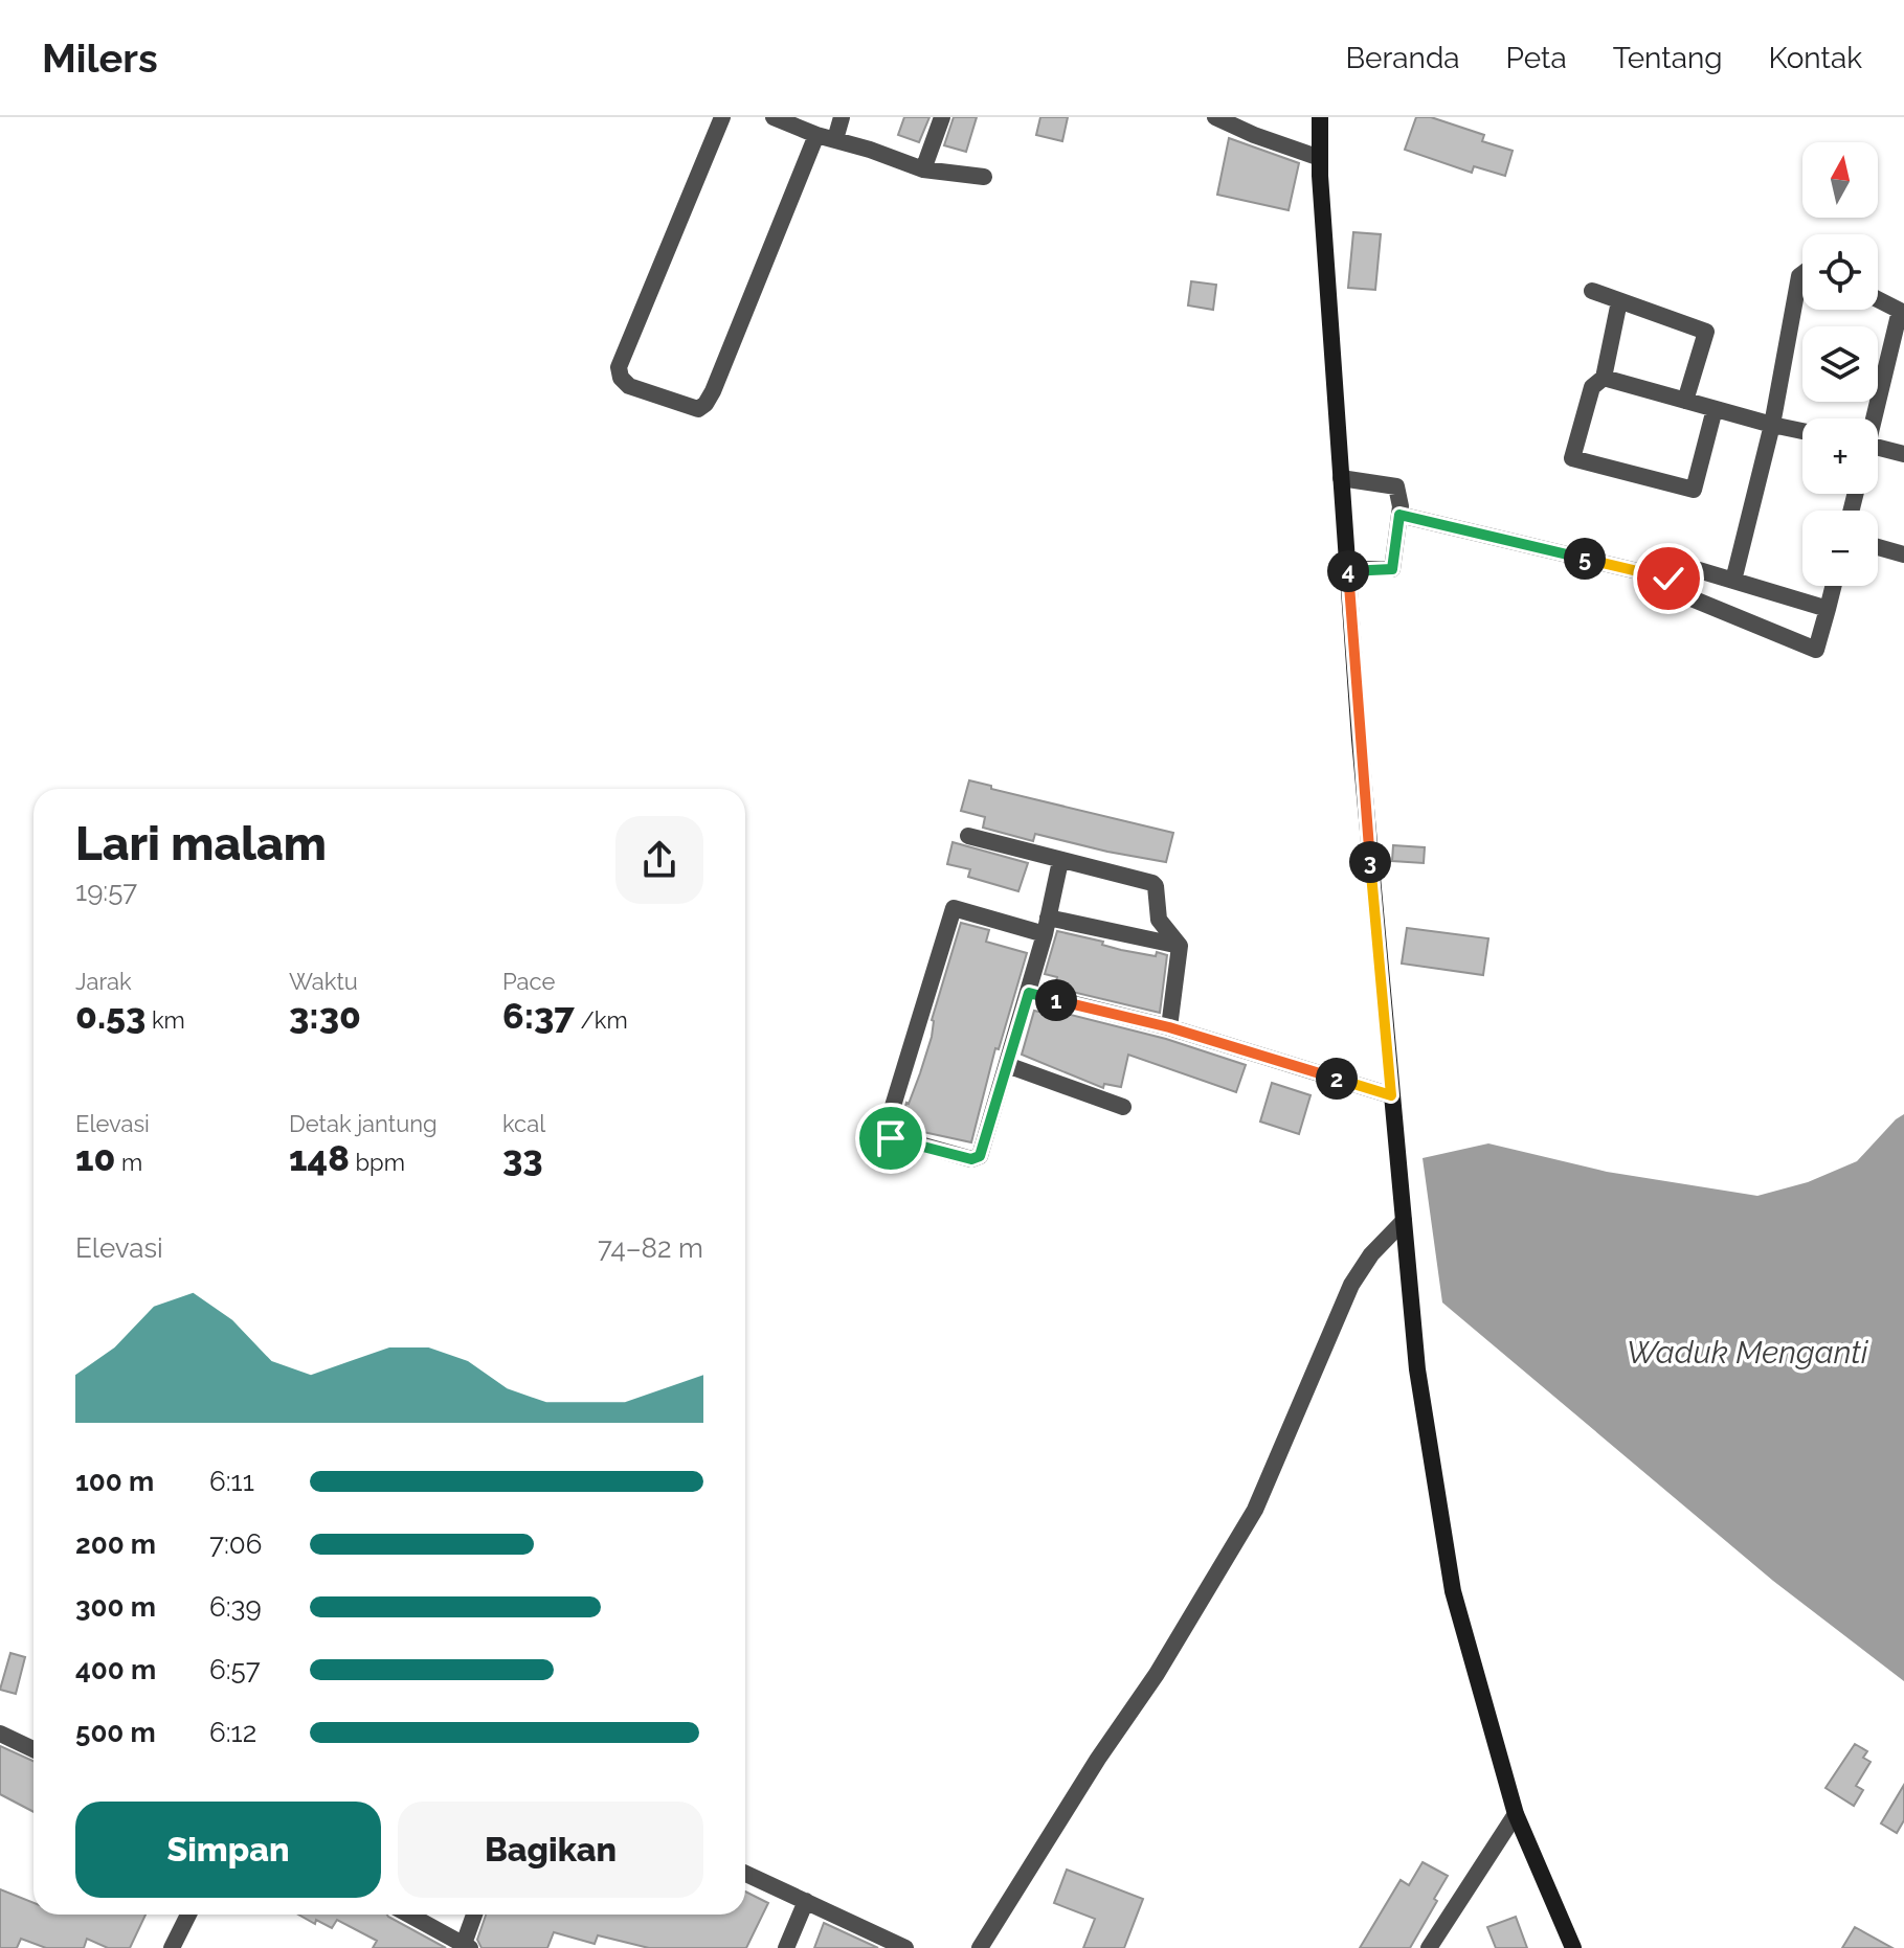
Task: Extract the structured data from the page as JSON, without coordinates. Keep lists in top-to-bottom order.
{
  "water": ["Waduk Menganti"],
  "north": "top",
  "page": {
    "header": "Milers",
    "nav": [
      "Beranda",
      "Peta",
      "Tentang",
      "Kontak"
    ],
    "map_buttons": ["+", "−"],
    "pins": [
      "5",
      "4",
      "3",
      "1",
      "2"
    ],
    "heading": ["Lari malam", "19:57"],
    "stats": [
      ["Jarak", "0.53 km"],
      ["Waktu", "3:30"],
      ["Pace", "6:37 /km"],
      ["Elevasi", "10 m"],
      ["Detak jantung", "148 bpm"],
      ["kcal", "33"]
    ],
    "chart": ["Elevasi", "74–82 m"],
    "list": [
      {
        "name": "100 m",
        "note": "6:11"
      },
      {
        "name": "200 m",
        "note": "7:06"
      },
      {
        "name": "300 m",
        "note": "6:39"
      },
      {
        "name": "400 m",
        "note": "6:57"
      },
      {
        "name": "500 m",
        "note": "6:12"
      }
    ],
    "buttons": ["Simpan", "Bagikan"]
  }
}
